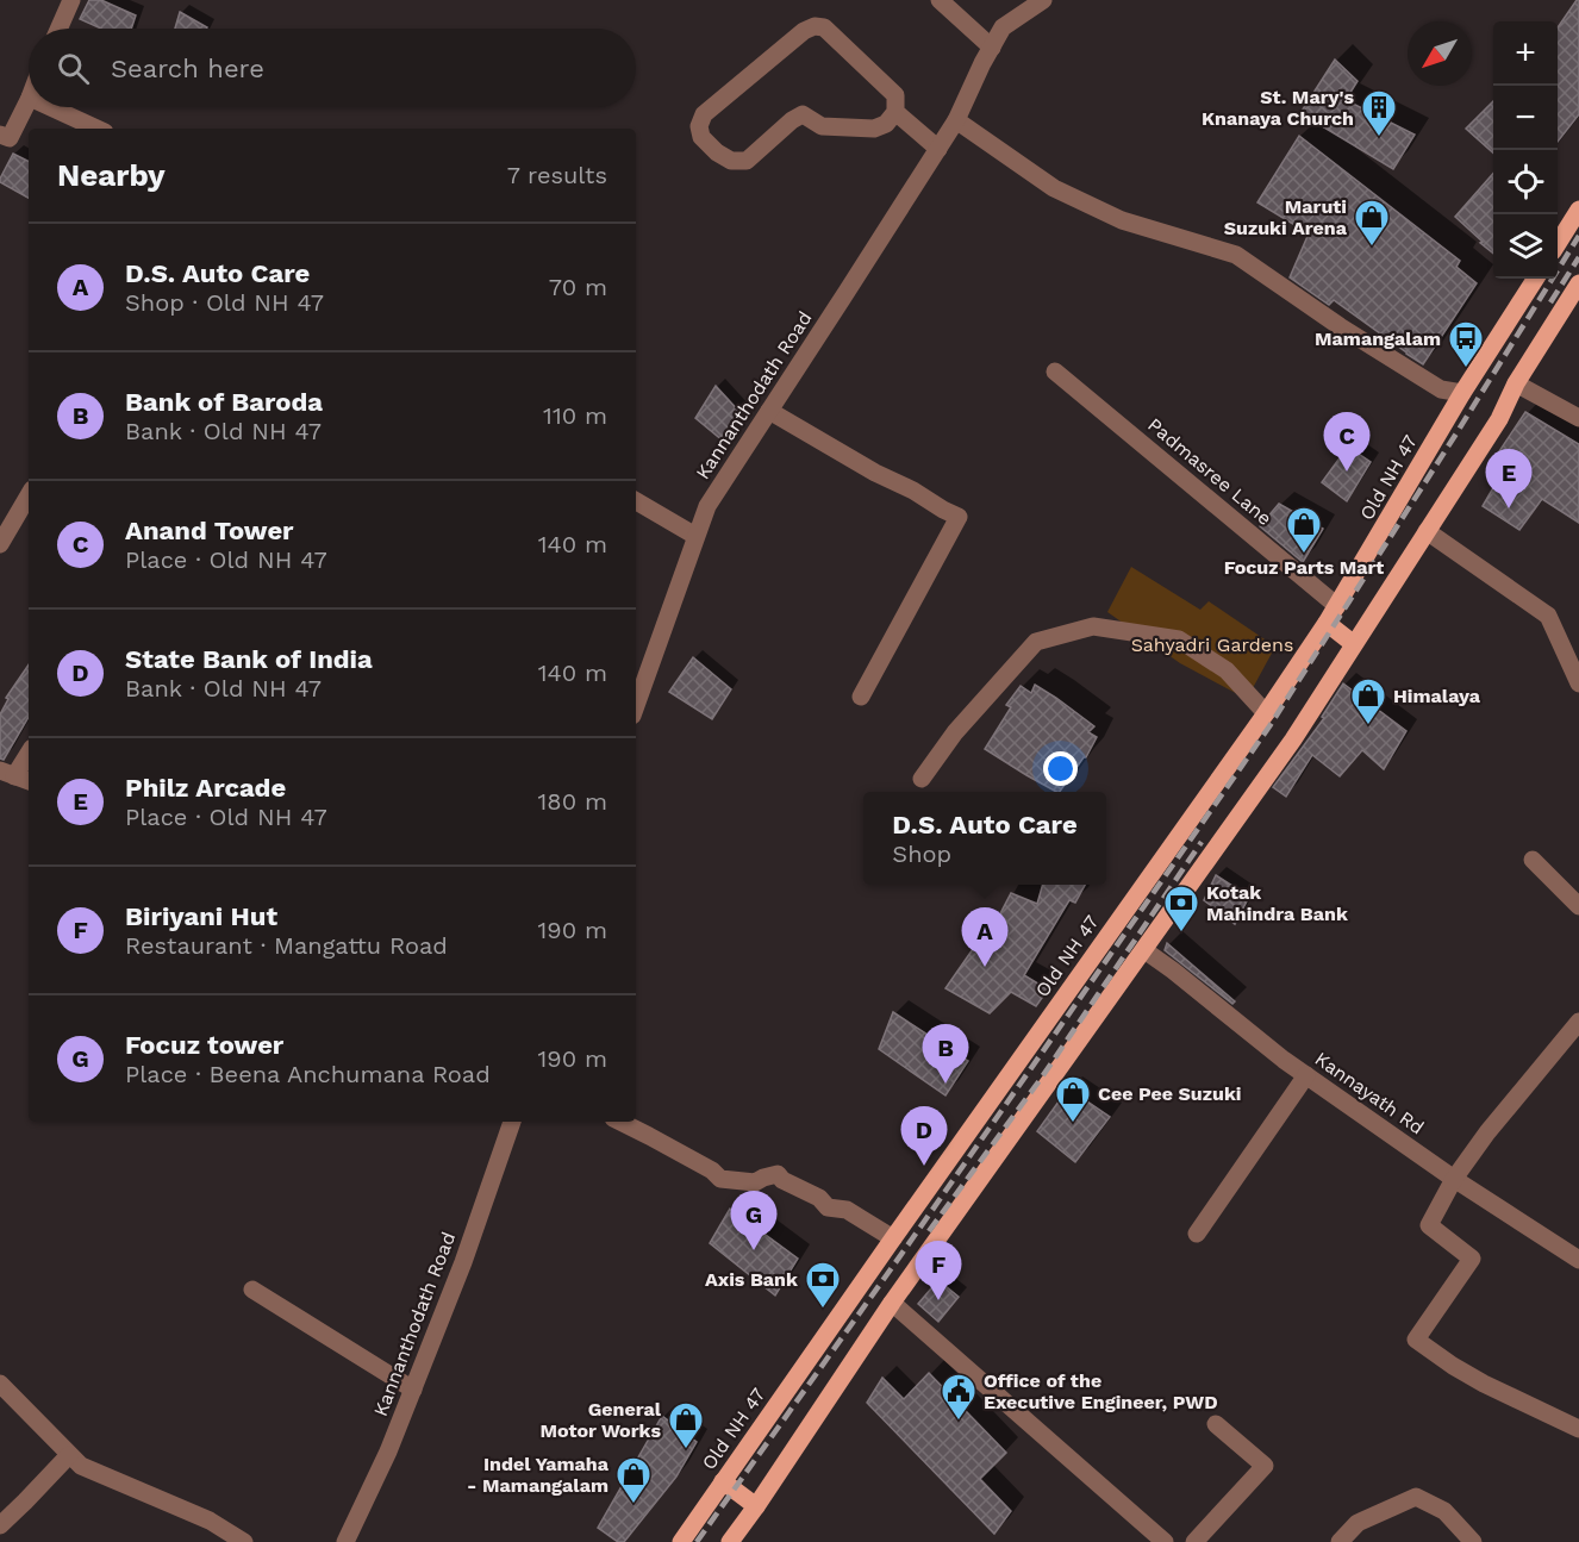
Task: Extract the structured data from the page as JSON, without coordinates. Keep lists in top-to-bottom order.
{
  "streets": {
    "main road": ["Old NH 47"],
    "street": ["Kannanthodath Road", "Padmasree Lane", "Kannayath Rd"]
  },
  "crossings": [
    ["Padmasree Lane", "Old NH 47"]
  ],
  "parks": ["Sahyadri Gardens"],
  "places": {
    "building": ["St. Mary's Knanaya Church"],
    "shop": [
      "Maruti Suzuki Arena",
      "Focuz Parts Mart",
      "Himalaya",
      "Cee Pee Suzuki",
      "General Motor Works",
      "Indel Yamaha - Mamangalam"
    ],
    "bus stop": ["Mamangalam"],
    "bank": ["Kotak Mahindra Bank", "Axis Bank"],
    "public building": ["Office of the Executive Engineer, PWD"]
  },
  "north": "bottom left",
  "page": {
    "map_buttons": ["+", "−"],
    "search": "Search here",
    "heading": ["Nearby", "7 results"],
    "list": [
      {
        "mark": "A",
        "name": "D.S. Auto Care",
        "note": "Shop · Old NH 47",
        "value": "70 m"
      },
      {
        "mark": "B",
        "name": "Bank of Baroda",
        "note": "Bank · Old NH 47",
        "value": "110 m"
      },
      {
        "mark": "C",
        "name": "Anand Tower",
        "note": "Place · Old NH 47",
        "value": "140 m"
      },
      {
        "mark": "D",
        "name": "State Bank of India",
        "note": "Bank · Old NH 47",
        "value": "140 m"
      },
      {
        "mark": "E",
        "name": "Philz Arcade",
        "note": "Place · Old NH 47",
        "value": "180 m"
      },
      {
        "mark": "F",
        "name": "Biriyani Hut",
        "note": "Restaurant · Mangattu Road",
        "value": "190 m"
      },
      {
        "mark": "G",
        "name": "Focuz tower",
        "note": "Place · Beena Anchumana Road",
        "value": "190 m"
      }
    ],
    "pins": [
      "C",
      "E",
      "A",
      "B",
      "D",
      "G",
      "F"
    ],
    "popup": ["D.S. Auto Care", "Shop"]
  }
}
